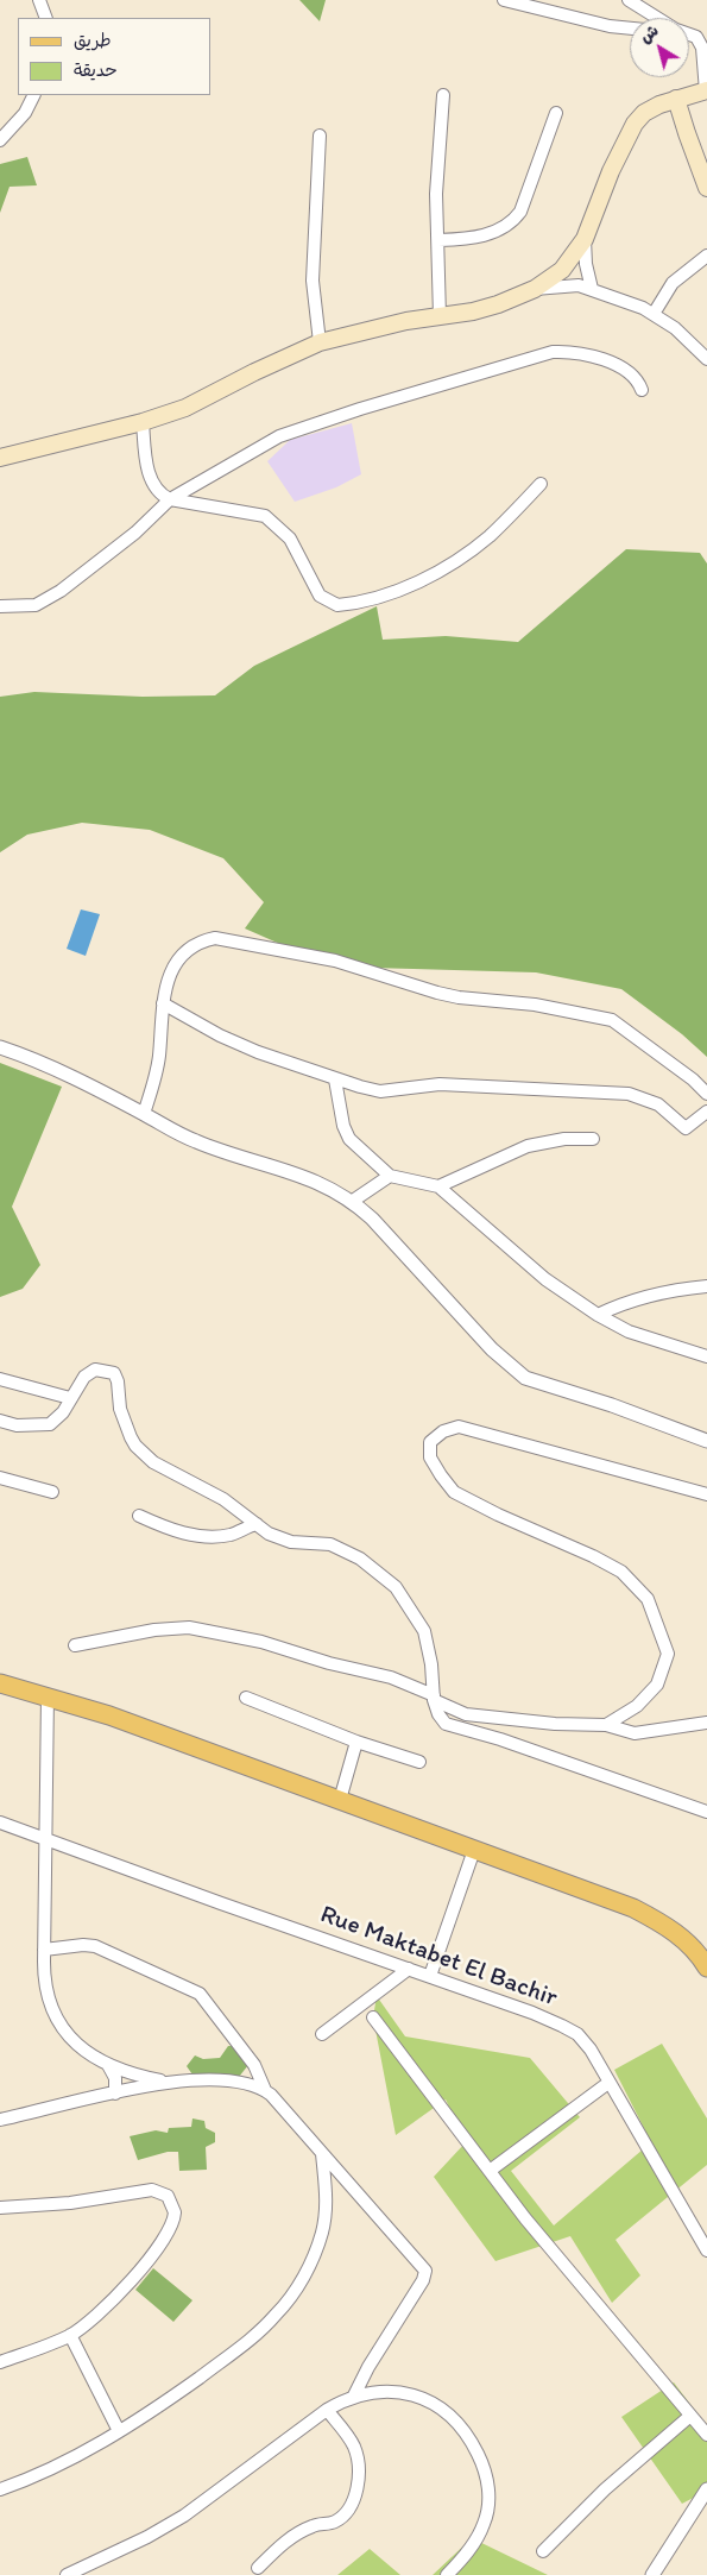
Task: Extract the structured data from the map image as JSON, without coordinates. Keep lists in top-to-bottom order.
{
  "streets": {
    "street": ["Rue Maktabet El Bachir"]
  },
  "legend": ["طريق", "حديقة"],
  "north": "top left"
}
